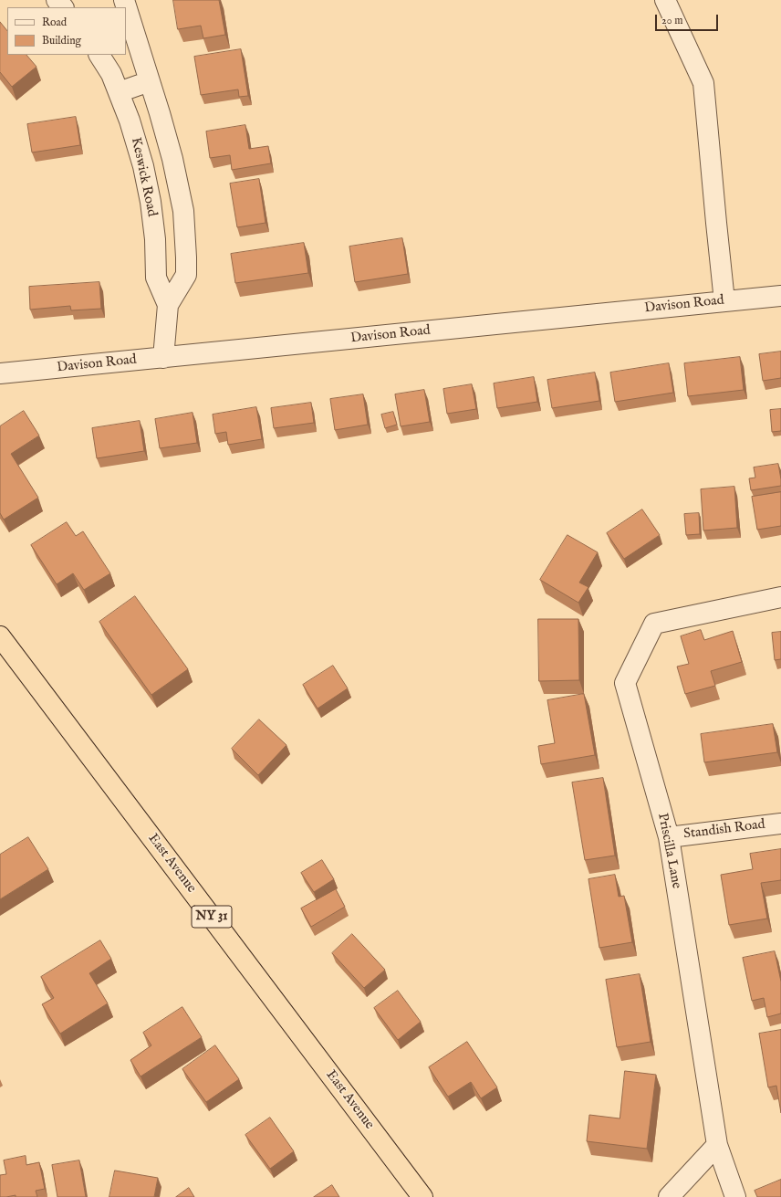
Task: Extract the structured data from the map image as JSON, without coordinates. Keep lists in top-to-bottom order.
{
  "streets": {
    "highway": ["East Avenue", "NY 31"],
    "street": [
      "Keswick Road",
      "Davison Road",
      "Standish Road",
      "Priscilla Lane"
    ]
  },
  "crossings": [
    ["Keswick Road", "Davison Road"],
    ["Standish Road", "Priscilla Lane"]
  ],
  "legend": ["Road", "Building"],
  "scale_bar": "20 m"
}
